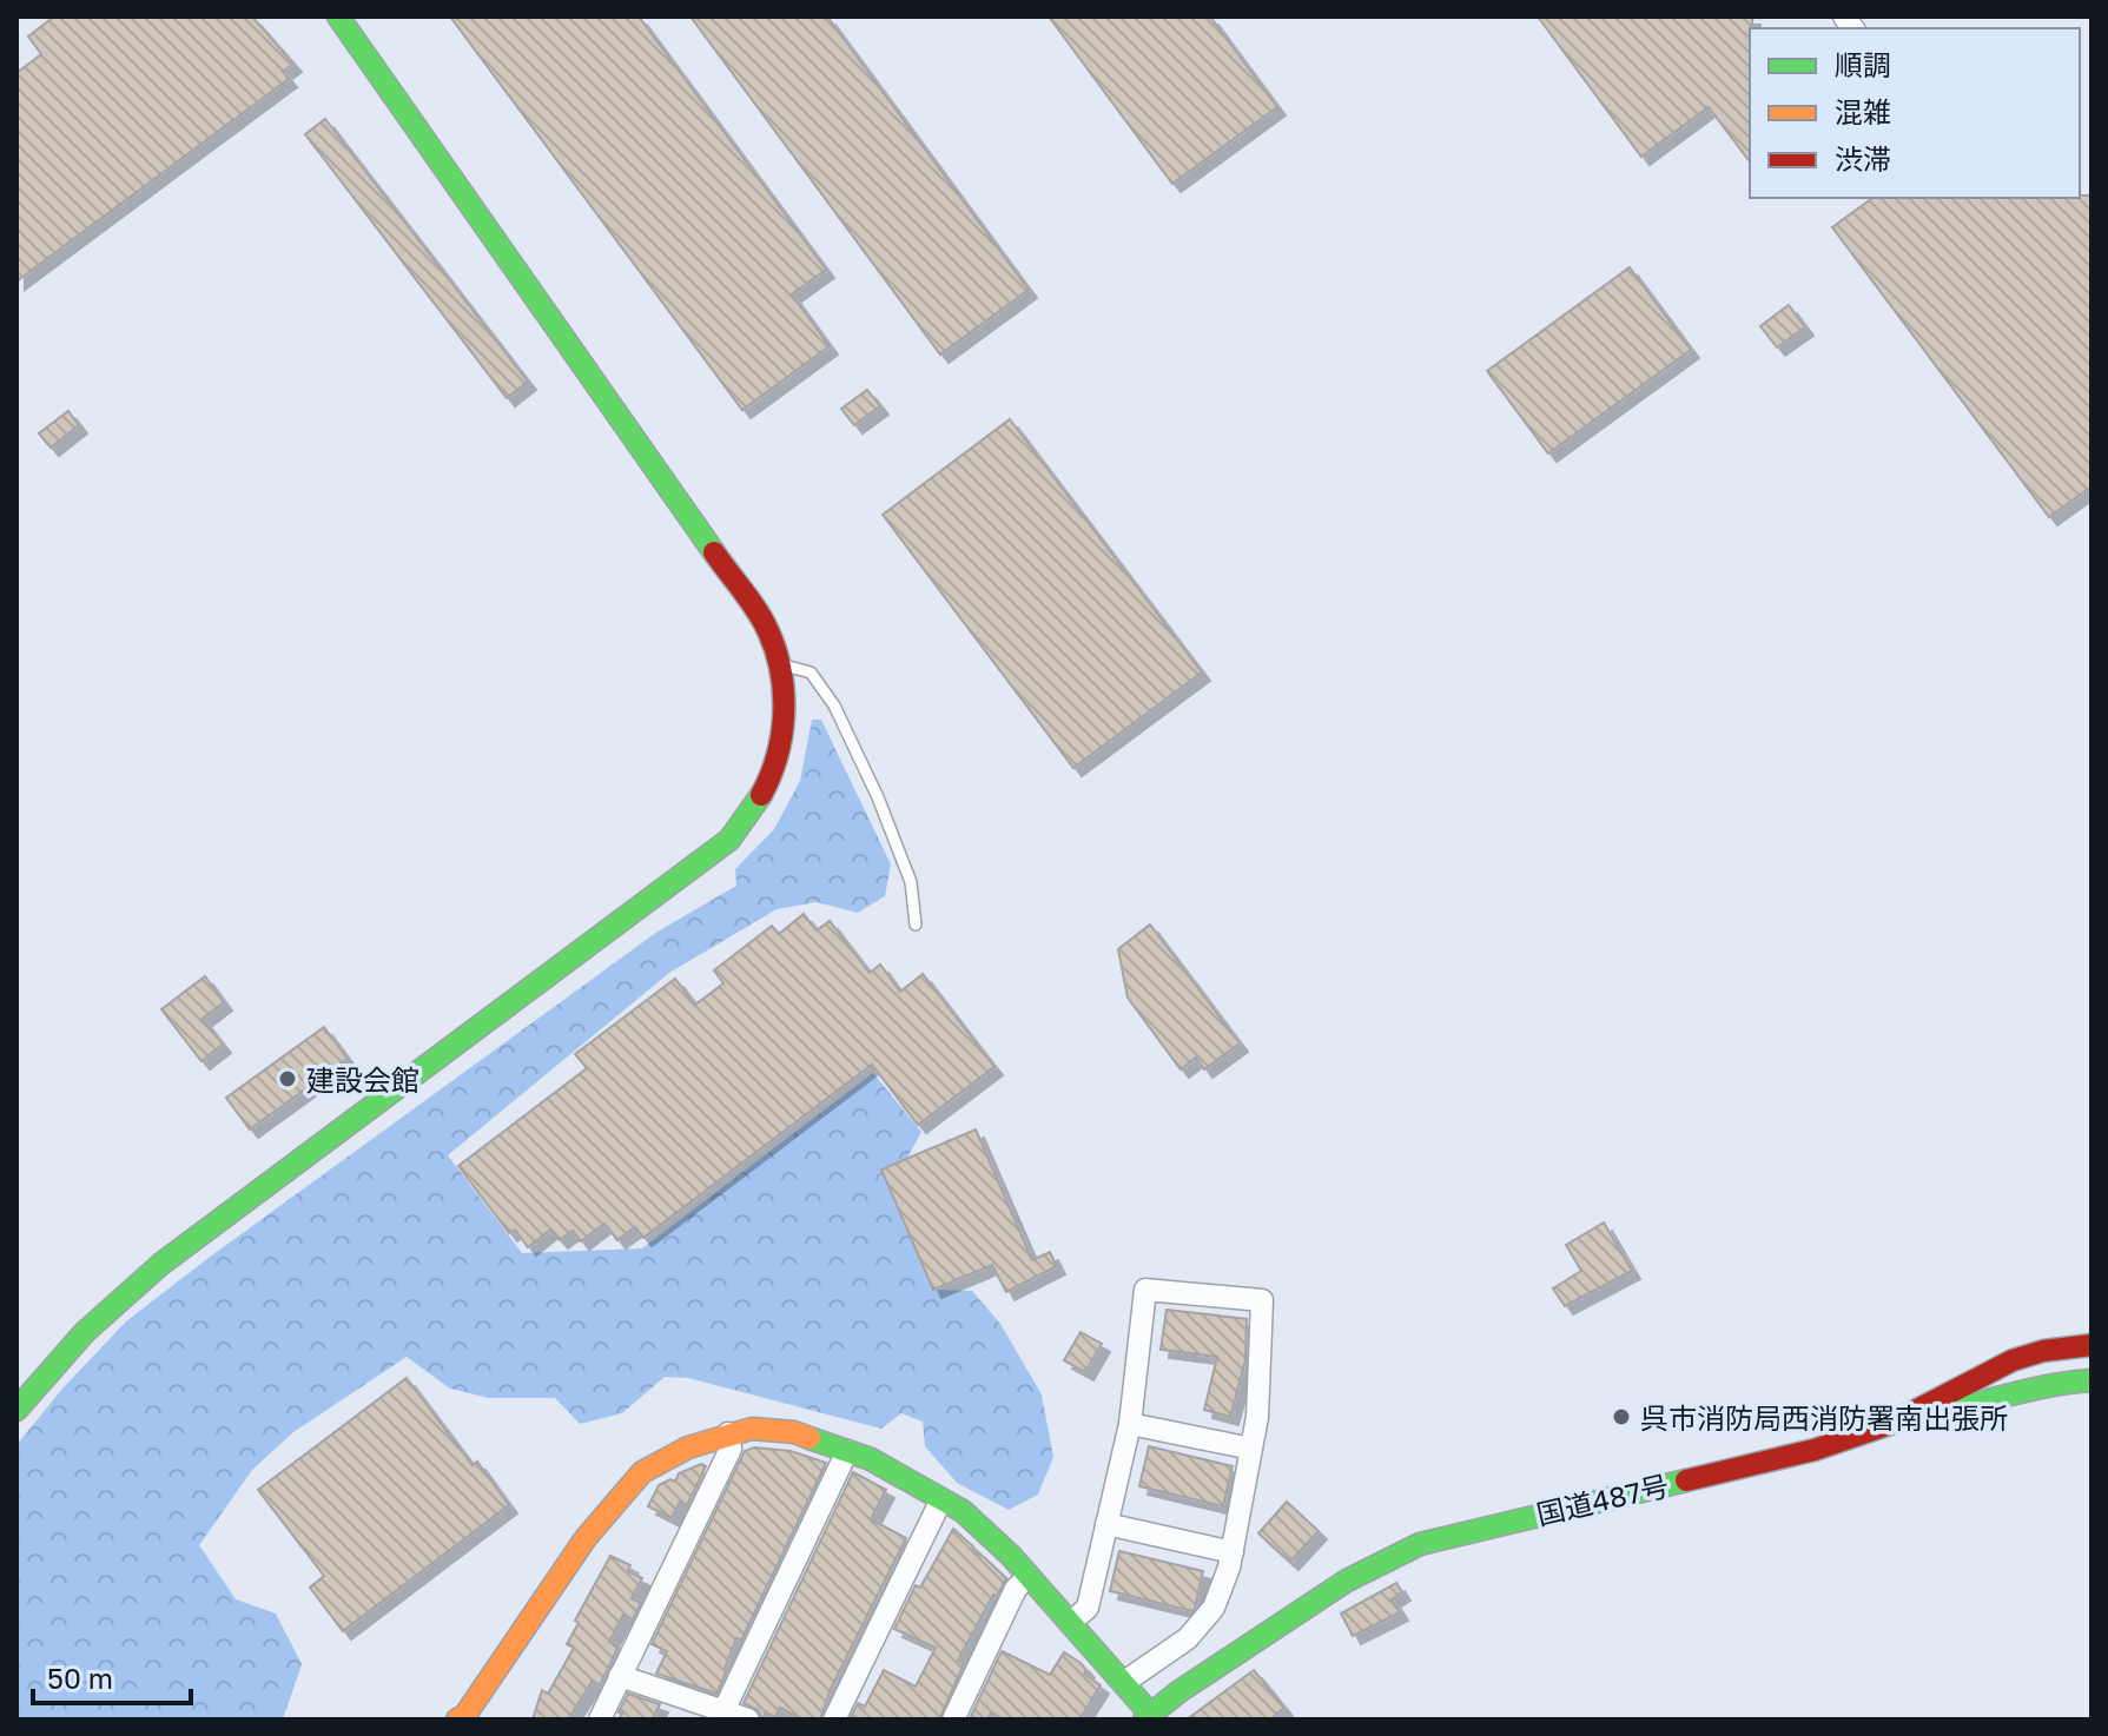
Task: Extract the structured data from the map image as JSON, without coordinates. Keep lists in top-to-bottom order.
{
  "streets": {
    "main road": ["国道487号"]
  },
  "places": ["建設会館", "呉市消防局西消防署南出張所"],
  "legend": ["順調", "混雑", "渋滞"],
  "scale_bar": "50 m"
}
